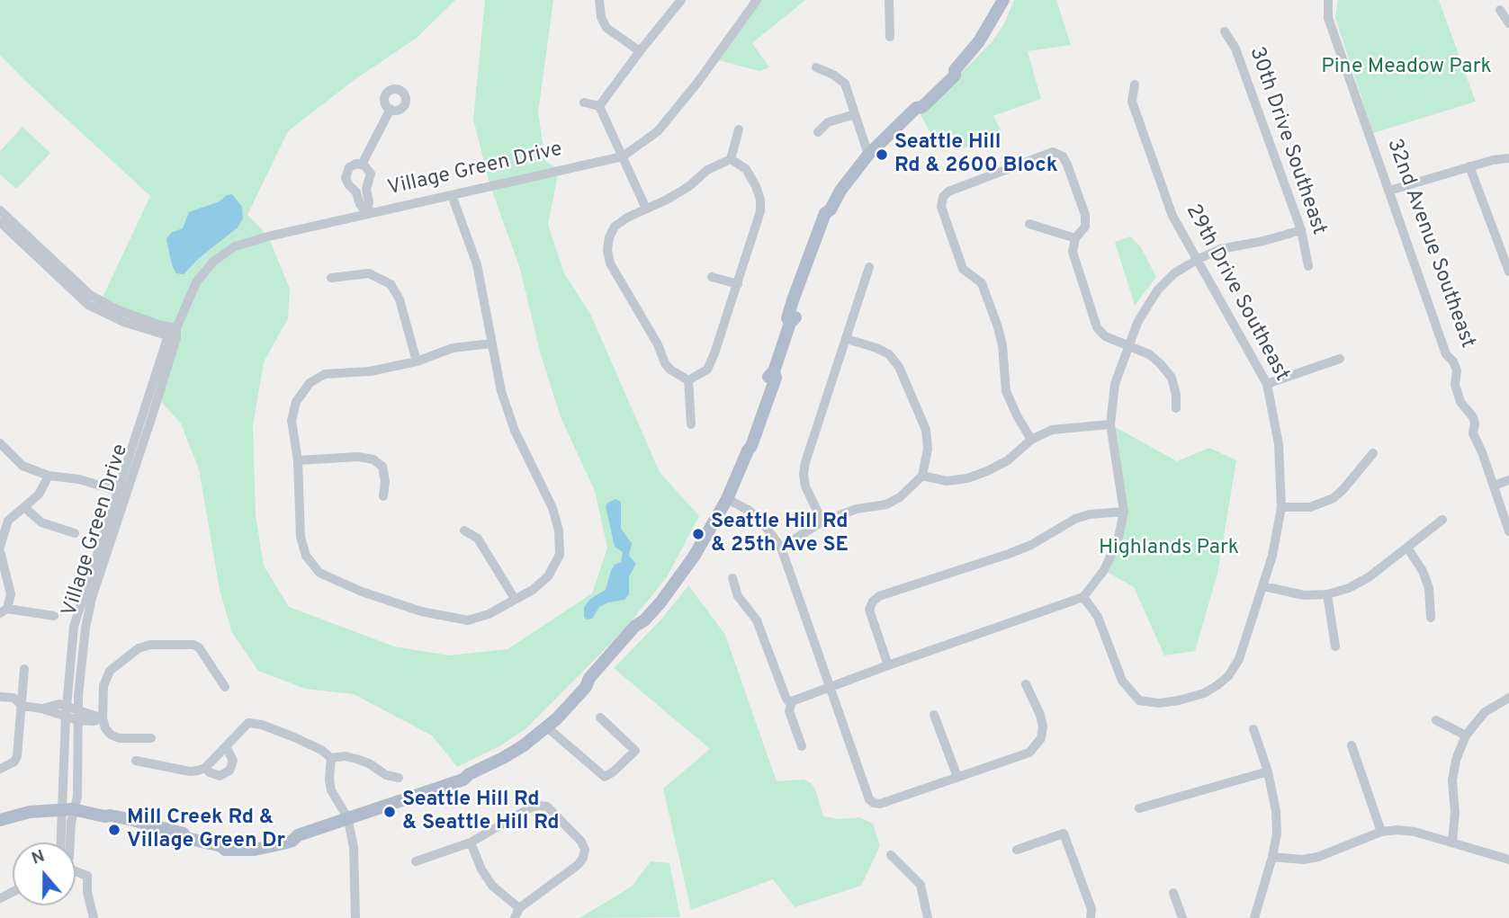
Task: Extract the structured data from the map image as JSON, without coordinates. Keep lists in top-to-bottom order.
{
  "streets": {
    "street": [
      "30th Drive Southeast",
      "Village Green Drive",
      "32nd Avenue Southeast",
      "29th Drive Southeast"
    ]
  },
  "parks": ["Pine Meadow Park", "Highlands Park"],
  "places": [
    "Seattle Hill Rd & 2600 Block",
    "Seattle Hill Rd & 25th Ave SE",
    "Seattle Hill Rd & Seattle Hill Rd",
    "Mill Creek Rd & Village Green Dr"
  ],
  "north": "top"
}
